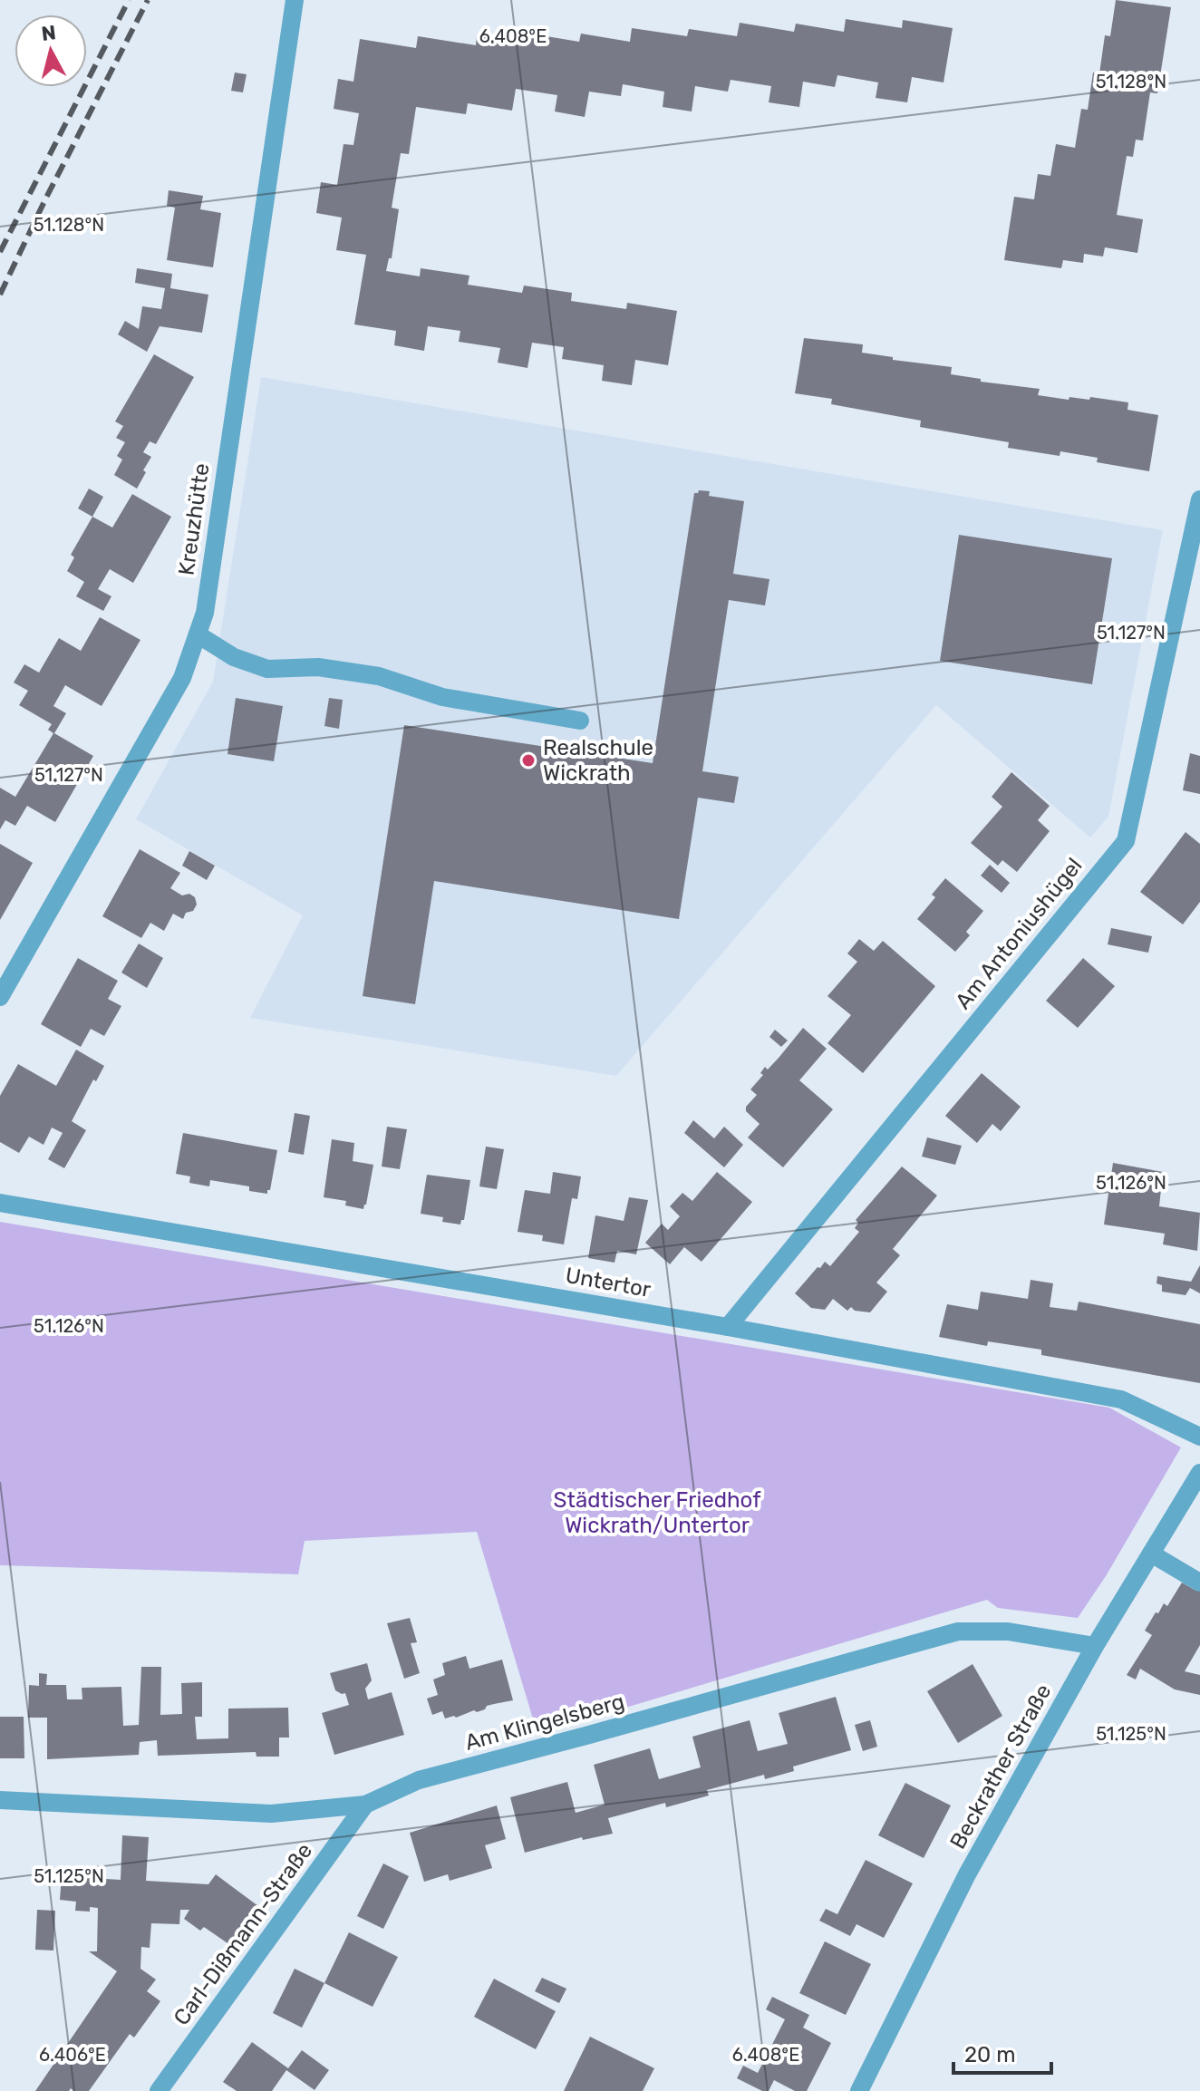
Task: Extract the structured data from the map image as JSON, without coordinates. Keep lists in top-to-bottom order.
{
  "streets": {
    "street": [
      "Kreuzhütte",
      "Am Antoniushügel",
      "Untertor",
      "Am Klingelsberg",
      "Beckrather Straße",
      "Carl-Dißmann-Straße"
    ]
  },
  "crossings": [
    ["Am Antoniushügel", "Untertor"],
    ["Am Klingelsberg", "Beckrather Straße"],
    ["Am Klingelsberg", "Carl-Dißmann-Straße"]
  ],
  "parks": ["Städtischer Friedhof Wickrath/Untertor"],
  "places": ["Realschule Wickrath"],
  "scale_bar": "20 m",
  "north": "top",
  "coordinates": [
    "6.408°E",
    "51.128°N",
    "51.127°N",
    "51.126°N",
    "51.125°N",
    "6.406°E"
  ]
}
